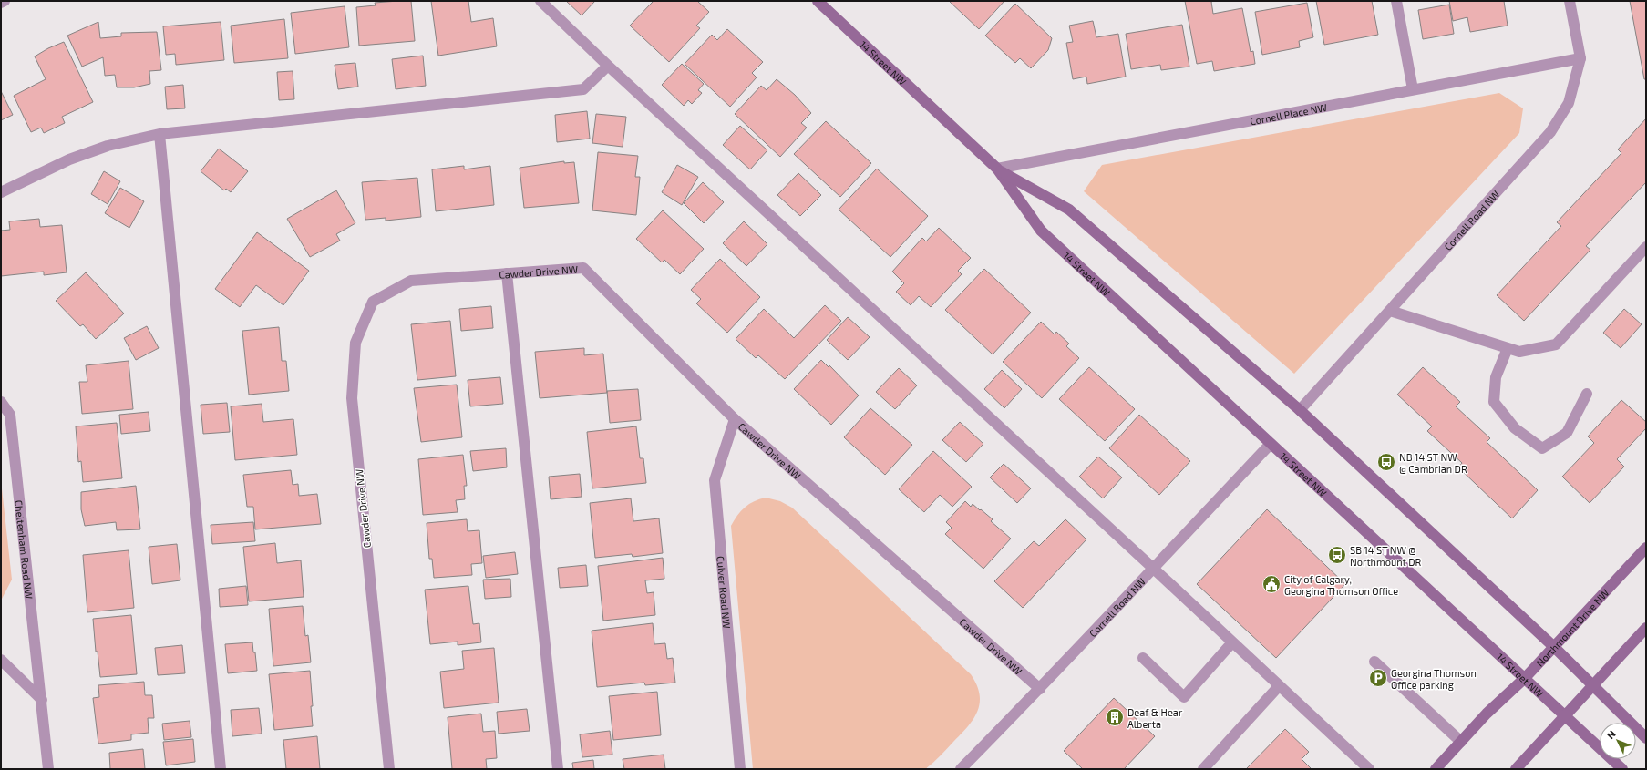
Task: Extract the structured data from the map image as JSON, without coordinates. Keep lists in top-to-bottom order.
{
  "streets": {
    "main road": ["14 Street NW", "Northmount Drive NW"],
    "street": [
      "Cornell Place NW",
      "Cornell Road NW",
      "Cawder Drive NW",
      "Cheltenham Road NW",
      "Culver Road NW"
    ]
  },
  "crossings": [
    ["14 Street NW", "Cornell Place NW"],
    ["14 Street NW", "Cornell Road NW"],
    ["14 Street NW", "Northmount Drive NW"],
    ["Cornell Place NW", "Cornell Road NW"],
    ["Cornell Road NW", "Cawder Drive NW"],
    ["Cawder Drive NW", "Culver Road NW"]
  ],
  "places": {
    "bus stop": ["NB 14 ST NW @ Cambrian DR", "SB 14 ST NW @ Northmount DR"],
    "public building": ["City of Calgary, Georgina Thomson Office"],
    "parking": ["Georgina Thomson Office parking"],
    "building": ["Deaf & Hear Alberta"]
  },
  "north": "top left"
}
